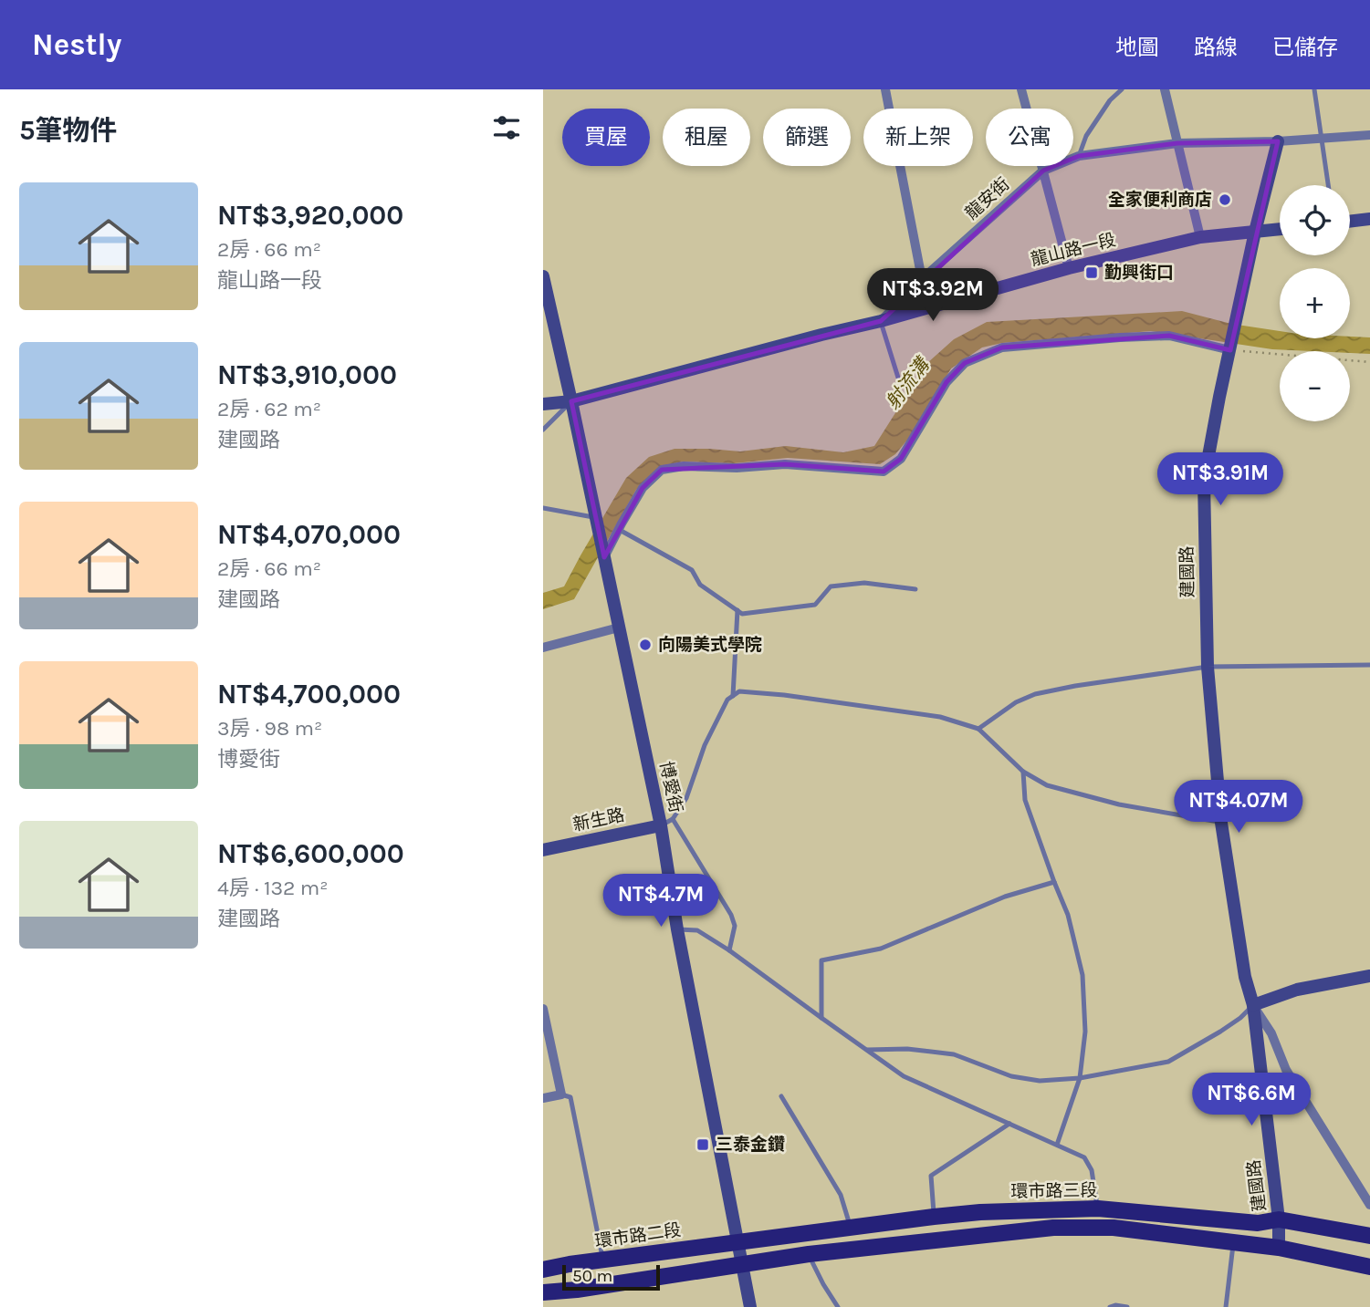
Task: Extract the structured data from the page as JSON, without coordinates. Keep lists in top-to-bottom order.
{
  "streets": {
    "main road": ["環市路三段", "環市路二段"],
    "street": [
      "龍安街",
      "龍山路一段",
      "建國路",
      "博愛街",
      "新生路"
    ]
  },
  "crossings": [
    ["龍安街", "龍山路一段"],
    ["龍安街", "建國路"],
    ["龍山路一段", "建國路"],
    ["龍山路一段", "博愛街"],
    ["建國路", "環市路三段"],
    ["博愛街", "新生路"],
    ["博愛街", "環市路三段"],
    ["博愛街", "環市路二段"],
    ["環市路三段", "環市路二段"]
  ],
  "water": ["射流溝"],
  "places": {
    "other": ["全家便利商店", "向陽美式學院"],
    "transit": ["勤興街口", "三泰金鑽"]
  },
  "scale_bar": "50 m",
  "page": {
    "header": "Nestly",
    "nav": ["地圖", "路線", "已儲存"],
    "heading": "5筆物件",
    "chip": [
      "買屋",
      "租屋",
      "篩選",
      "新上架",
      "公寓"
    ],
    "list": [
      {
        "name": "NT$3,920,000",
        "note": "2房 · 66 m² · 龍山路一段"
      },
      {
        "name": "NT$3,910,000",
        "note": "2房 · 62 m² · 建國路"
      },
      {
        "name": "NT$4,070,000",
        "note": "2房 · 66 m² · 建國路"
      },
      {
        "name": "NT$4,700,000",
        "note": "3房 · 98 m² · 博愛街"
      },
      {
        "name": "NT$6,600,000",
        "note": "4房 · 132 m² · 建國路"
      }
    ],
    "map_buttons": ["+", "−"],
    "price": [
      "NT$3.92M",
      "NT$3.91M",
      "NT$4.07M",
      "NT$4.7M",
      "NT$6.6M"
    ],
    "scale": "50 m"
  }
}
